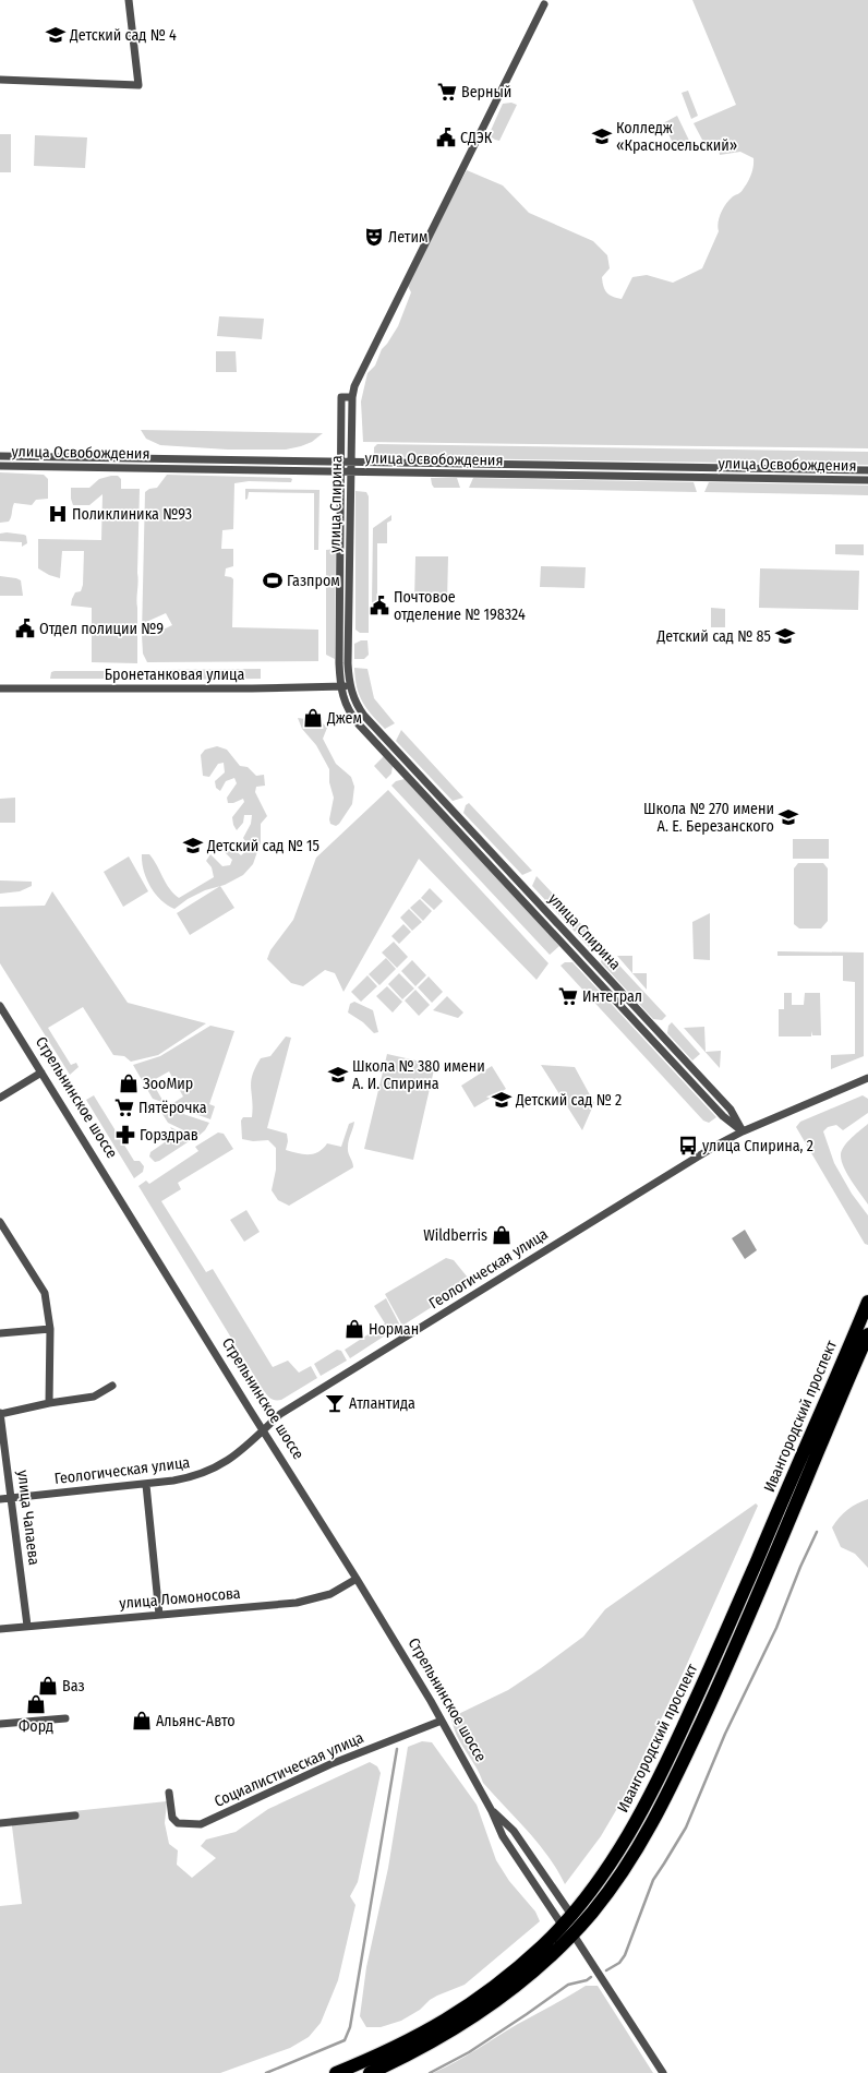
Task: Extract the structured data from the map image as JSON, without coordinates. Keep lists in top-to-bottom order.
{
  "streets": {
    "highway": ["Стрельнинское шоссе", "Ивангородский проспект"],
    "street": [
      "улица Освобождения",
      "улица Спирина",
      "Бронетанковая улица",
      "Геологическая улица",
      "улица Чапаева",
      "улица Ломоносова",
      "Социалистическая улица"
    ]
  },
  "crossings": [
    ["улица Освобождения", "улица Спирина"],
    ["улица Спирина", "Бронетанковая улица"],
    ["улица Спирина", "Геологическая улица"],
    ["Стрельнинское шоссе", "Геологическая улица"],
    ["Стрельнинское шоссе", "Ивангородский проспект"],
    ["Стрельнинское шоссе", "улица Ломоносова"],
    ["Стрельнинское шоссе", "Социалистическая улица"],
    ["Геологическая улица", "улица Чапаева"],
    ["улица Чапаева", "улица Ломоносова"]
  ],
  "places": {
    "school or university": [
      "Детский сад № 4",
      "Колледж «Красносельский»",
      "Детский сад № 85",
      "Школа № 270 имени А. Е. Березанского",
      "Детский сад № 15",
      "Школа № 380 имени А. И. Спирина",
      "Детский сад № 2"
    ],
    "supermarket": ["Верный", "Интеграл", "Пятёрочка"],
    "public building": ["СДЭК", "Почтовое отделение № 198324", "Отдел полиции №9"],
    "theatre": ["Летим"],
    "hospital": ["Поликлиника №93"],
    "sports": ["Газпром"],
    "shop": [
      "Джем",
      "ЗооМир",
      "Wildberris",
      "Норман",
      "Ваз",
      "Форд",
      "Альянс-Авто"
    ],
    "pharmacy": ["Горздрав"],
    "bus stop": ["улица Спирина, 2"],
    "bar": ["Атлантида"]
  }
}
